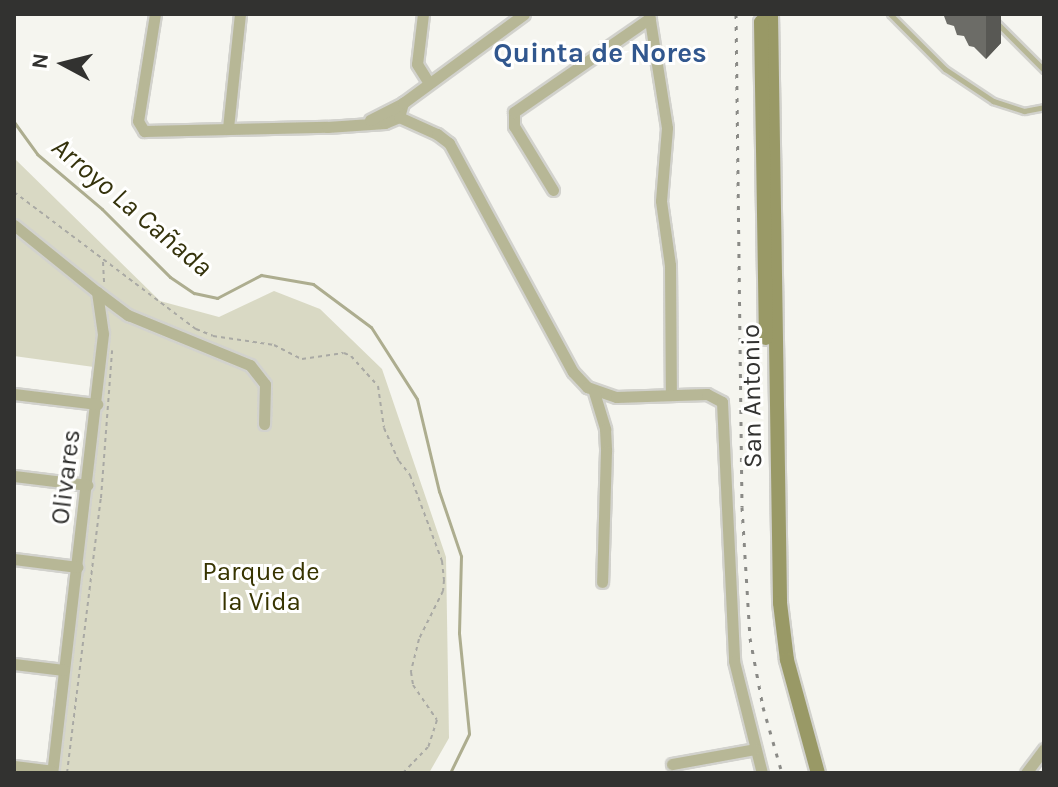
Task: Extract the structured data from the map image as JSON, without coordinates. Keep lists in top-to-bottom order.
{
  "streets": {
    "main road": ["San Antonio"],
    "street": ["Olivares"]
  },
  "districts": ["Quinta de Nores"],
  "water": ["Arroyo La Cañada"],
  "parks": ["Parque de la Vida"],
  "north": "left"
}
